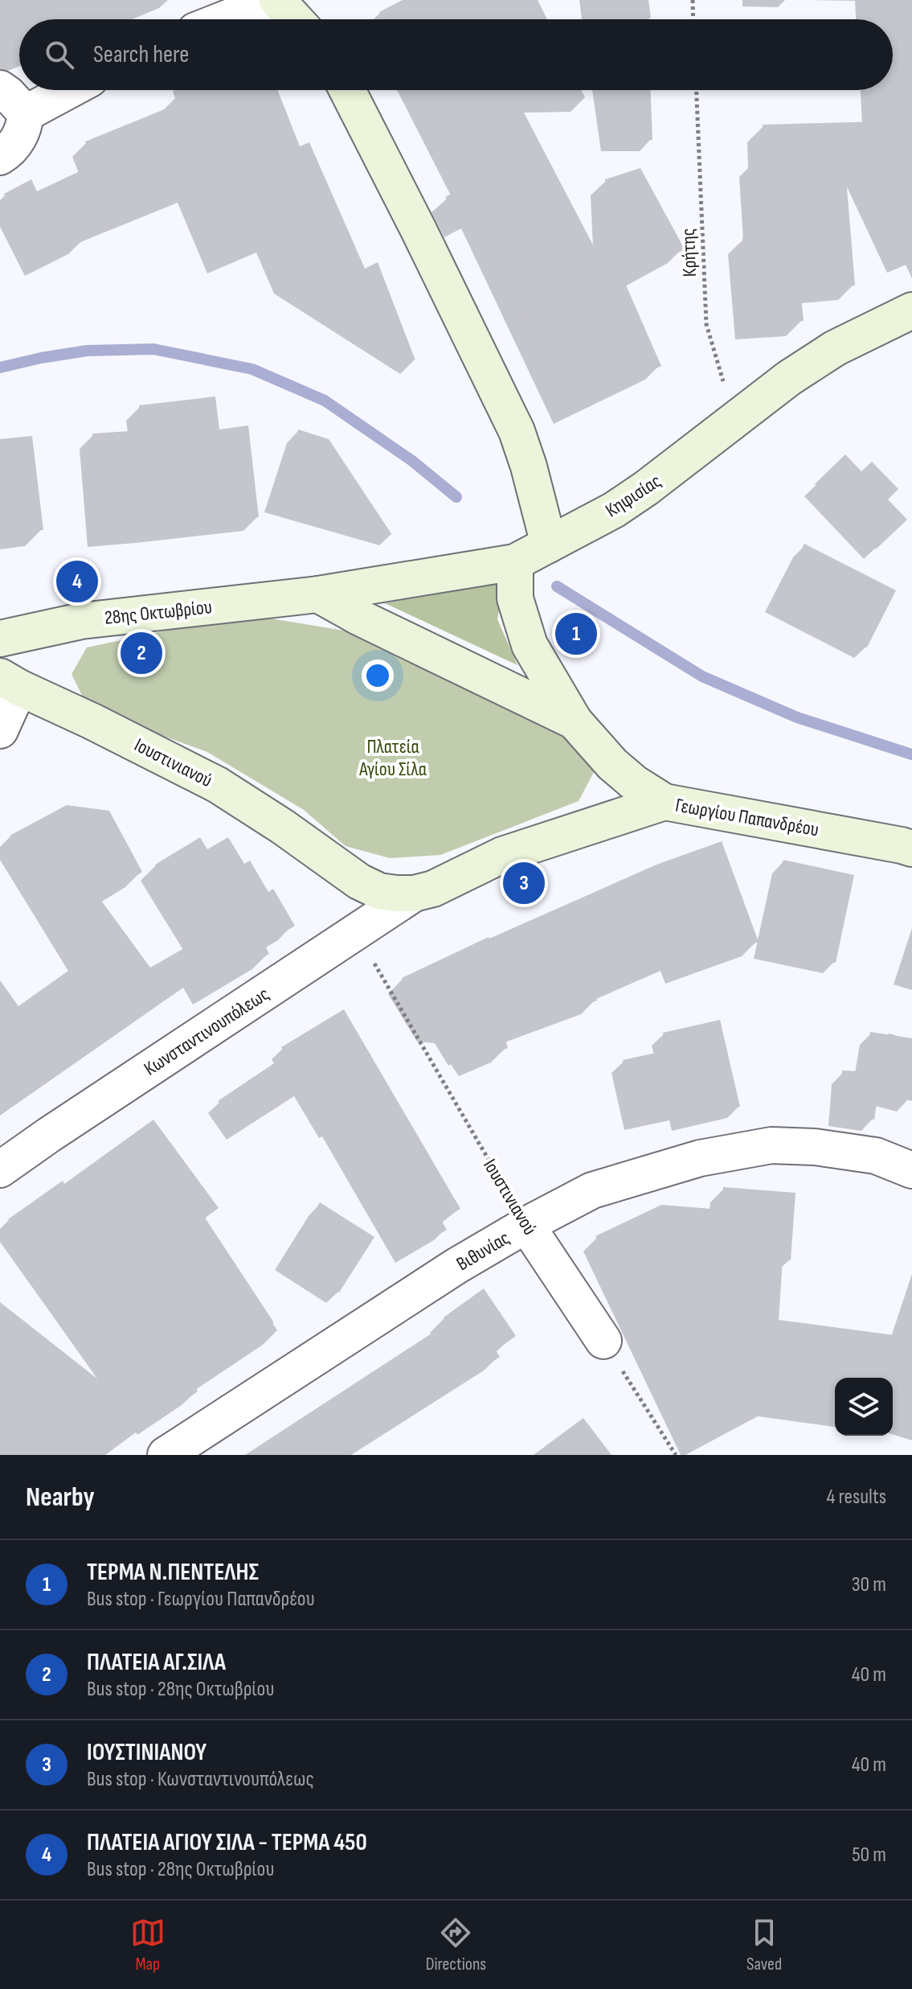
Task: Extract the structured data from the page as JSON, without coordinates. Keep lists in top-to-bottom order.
{
  "streets": {
    "street": [
      "Κηφισίας",
      "28ης Οκτωβρίου",
      "Ιουστινιανού",
      "Γεωργίου Παπανδρέου",
      "Κωνσταντινουπόλεως",
      "Βιθυνίας"
    ],
    "path": ["Κρήτης"]
  },
  "crossings": [
    ["Κρήτης", "Κηφισίας"],
    ["Κηφισίας", "28ης Οκτωβρίου"],
    ["Κηφισίας", "Γεωργίου Παπανδρέου"],
    ["28ης Οκτωβρίου", "Γεωργίου Παπανδρέου"],
    ["Ιουστινιανού", "Κωνσταντινουπόλεως"],
    ["Ιουστινιανού", "Βιθυνίας"],
    ["Γεωργίου Παπανδρέου", "Κωνσταντινουπόλεως"]
  ],
  "parks": ["Πλατεία Αγίου Σίλα"],
  "page": {
    "search": "Search here",
    "pins": [
      "4",
      "1",
      "2",
      "3"
    ],
    "heading": ["Nearby", "4 results"],
    "list": [
      {
        "mark": "1",
        "name": "ΤΕΡΜΑ Ν.ΠΕΝΤΕΛΗΣ",
        "note": "Bus stop · Γεωργίου Παπανδρέου",
        "value": "30 m"
      },
      {
        "mark": "2",
        "name": "ΠΛΑΤΕΙΑ ΑΓ.ΣΙΛΑ",
        "note": "Bus stop · 28ης Οκτωβρίου",
        "value": "40 m"
      },
      {
        "mark": "3",
        "name": "ΙΟΥΣΤΙΝΙΑΝΟΥ",
        "note": "Bus stop · Κωνσταντινουπόλεως",
        "value": "40 m"
      },
      {
        "mark": "4",
        "name": "ΠΛΑΤΕΙΑ ΑΓΙΟΥ ΣΙΛΑ - ΤΕΡΜΑ 450",
        "note": "Bus stop · 28ης Οκτωβρίου",
        "value": "50 m"
      }
    ],
    "nav": ["Map", "Directions", "Saved"]
  }
}
